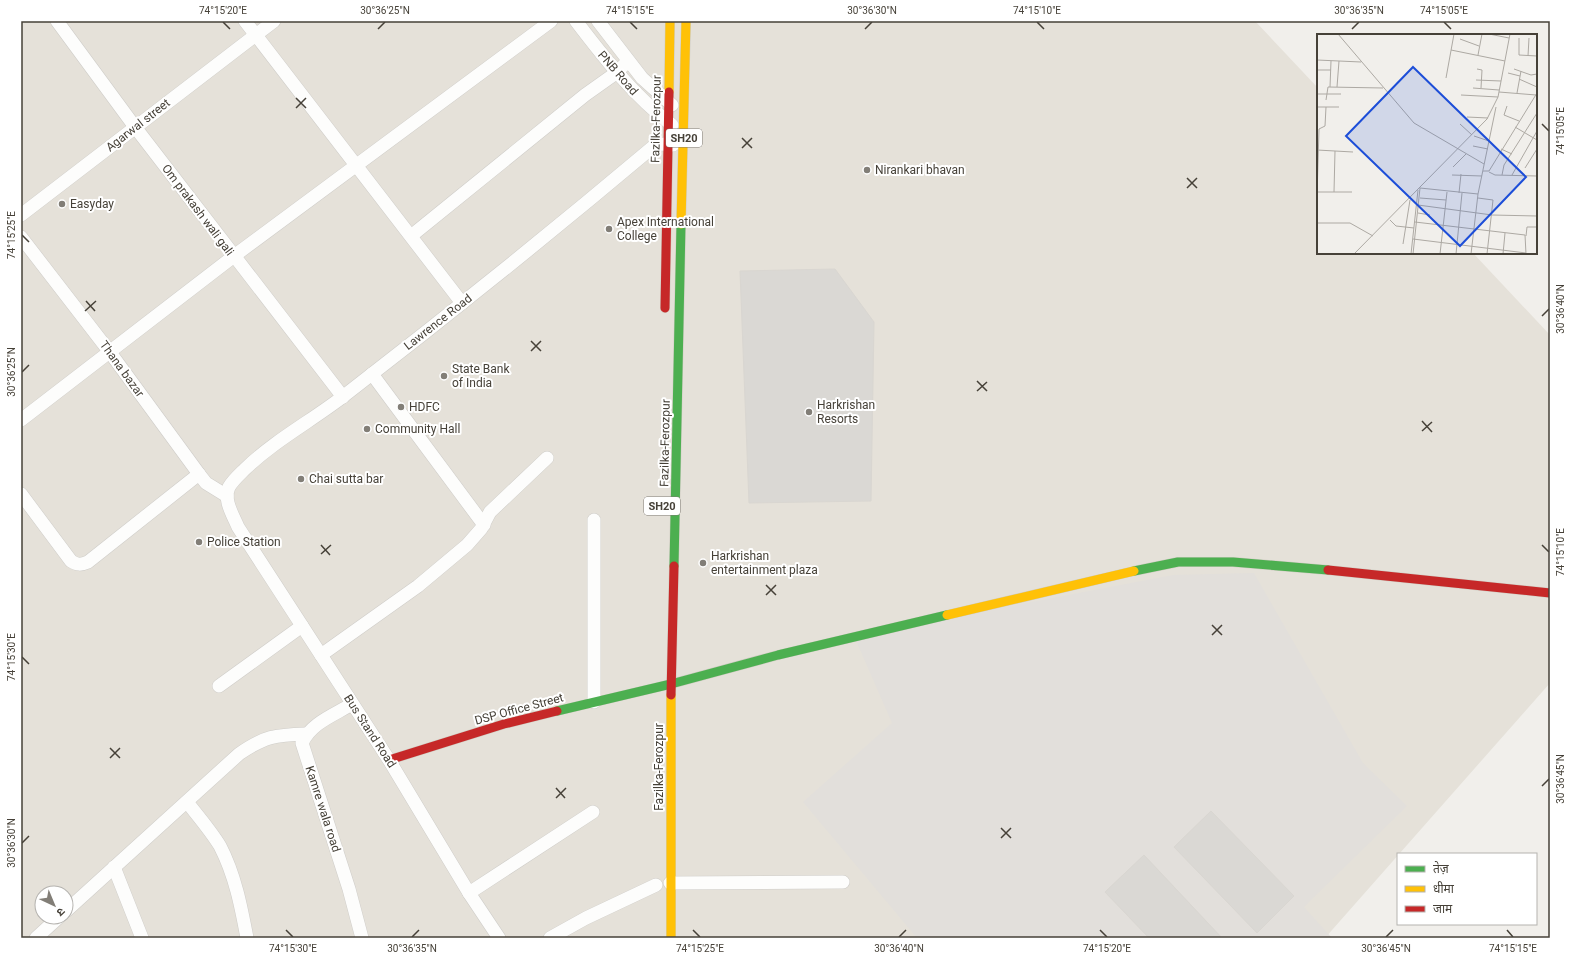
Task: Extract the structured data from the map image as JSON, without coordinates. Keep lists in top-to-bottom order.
{
  "streets": {
    "main road": ["Fazilka-Ferozpur", "SH20", "DSP Office Street"],
    "street": [
      "PNB Road",
      "Agarwal street",
      "Om prakash wali gali",
      "Lawrence Road",
      "Thana bazar",
      "Bus Stand Road",
      "Kamre wala road"
    ]
  },
  "crossings": [
    ["PNB Road", "Fazilka-Ferozpur"],
    ["PNB Road", "Lawrence Road"],
    ["Fazilka-Ferozpur", "Lawrence Road"],
    ["Fazilka-Ferozpur", "DSP Office Street"],
    ["Agarwal street", "Om prakash wali gali"],
    ["Om prakash wali gali", "Lawrence Road"],
    ["Lawrence Road", "Thana bazar"],
    ["Lawrence Road", "Bus Stand Road"],
    ["Thana bazar", "Bus Stand Road"],
    ["DSP Office Street", "Bus Stand Road"]
  ],
  "places": [
    "Nirankari bhavan",
    "Easyday",
    "Apex International College",
    "State Bank of India",
    "HDFC",
    "Harkrishan Resorts",
    "Community Hall",
    "Chai sutta bar",
    "Police Station",
    "Harkrishan entertainment plaza"
  ],
  "legend": ["तेज़", "धीमा", "जाम"],
  "north": "bottom right",
  "coordinates": [
    "74°15'20\"E",
    "30°36'25\"N",
    "74°15'15\"E",
    "30°36'30\"N",
    "74°15'10\"E",
    "30°36'35\"N",
    "74°15'05\"E",
    "74°15'25\"E",
    "30°36'40\"N",
    "74°15'30\"E",
    "30°36'45\"N"
  ]
}
